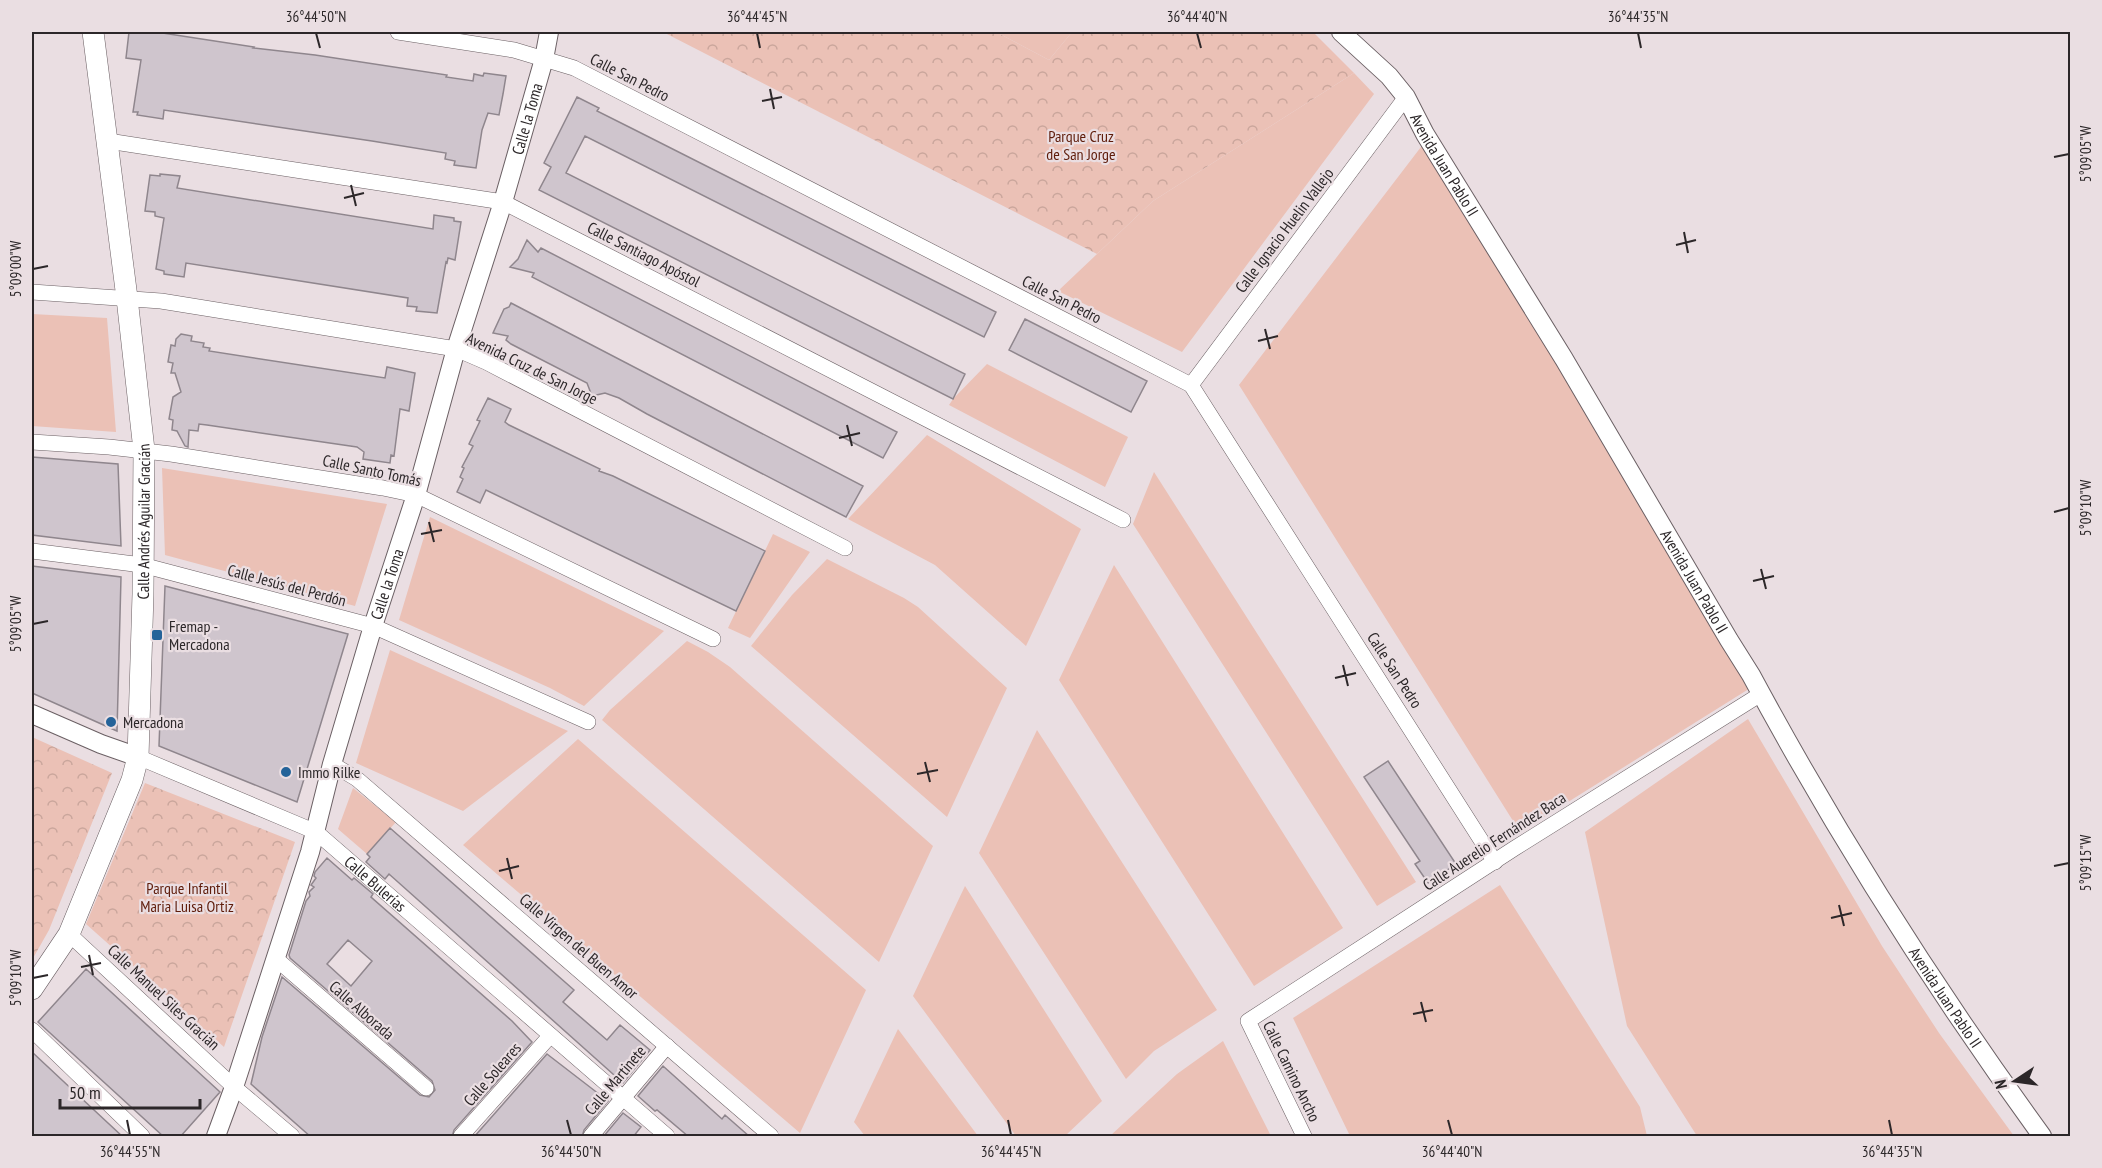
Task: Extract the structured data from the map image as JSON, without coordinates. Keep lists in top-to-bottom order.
{
  "streets": {
    "main road": ["Calle Andrés Aguilar Gracián"],
    "street": [
      "Calle San Pedro",
      "Calle la Toma",
      "Avenida Juan Pablo II",
      "Calle Ignacio Huelin Vallejo",
      "Calle Santiago Apóstol",
      "Avenida Cruz de San Jorge",
      "Calle Santo Tomás",
      "Calle Jesús del Perdón",
      "Calle Auerelio Fernández Baca",
      "Calle Bulerías",
      "Calle Virgen del Buen Amor",
      "Calle Manuel Siles Gracián",
      "Calle Alborada",
      "Calle Camino Ancho",
      "Calle Soleares",
      "Calle Martinete"
    ]
  },
  "crossings": [
    ["Calle San Pedro", "Calle la Toma"],
    ["Calle San Pedro", "Calle Ignacio Huelin Vallejo"],
    ["Calle San Pedro", "Calle Auerelio Fernández Baca"],
    ["Calle la Toma", "Calle Santiago Apóstol"],
    ["Calle la Toma", "Avenida Cruz de San Jorge"],
    ["Calle la Toma", "Calle Santo Tomás"],
    ["Calle la Toma", "Calle Jesús del Perdón"],
    ["Calle la Toma", "Calle Bulerías"],
    ["Calle la Toma", "Calle Virgen del Buen Amor"],
    ["Calle la Toma", "Calle Manuel Siles Gracián"],
    ["Calle la Toma", "Calle Alborada"],
    ["Avenida Juan Pablo II", "Calle Ignacio Huelin Vallejo"],
    ["Avenida Juan Pablo II", "Calle Auerelio Fernández Baca"],
    ["Calle Santiago Apóstol", "Calle Andrés Aguilar Gracián"],
    ["Avenida Cruz de San Jorge", "Calle Andrés Aguilar Gracián"],
    ["Calle Santo Tomás", "Calle Andrés Aguilar Gracián"],
    ["Calle Andrés Aguilar Gracián", "Calle Jesús del Perdón"],
    ["Calle Andrés Aguilar Gracián", "Calle Bulerías"],
    ["Calle Andrés Aguilar Gracián", "Calle Manuel Siles Gracián"],
    ["Calle Auerelio Fernández Baca", "Calle Camino Ancho"],
    ["Calle Bulerías", "Calle Soleares"],
    ["Calle Bulerías", "Calle Martinete"],
    ["Calle Virgen del Buen Amor", "Calle Martinete"]
  ],
  "parks": ["Parque Cruz de San Jorge", "Parque Infantil Maria Luisa Ortiz"],
  "places": {
    "transit": ["Fremap - Mercadona"],
    "other": ["Mercadona", "Immo Rilke"]
  },
  "scale_bar": "50 m",
  "north": "left",
  "coordinates": [
    "36°44'50\"N",
    "36°44'45\"N",
    "36°44'40\"N",
    "36°44'35\"N",
    "5°09'05\"W",
    "5°09'00\"W",
    "5°09'10\"W",
    "5°09'15\"W",
    "36°44'55\"N"
  ]
}
